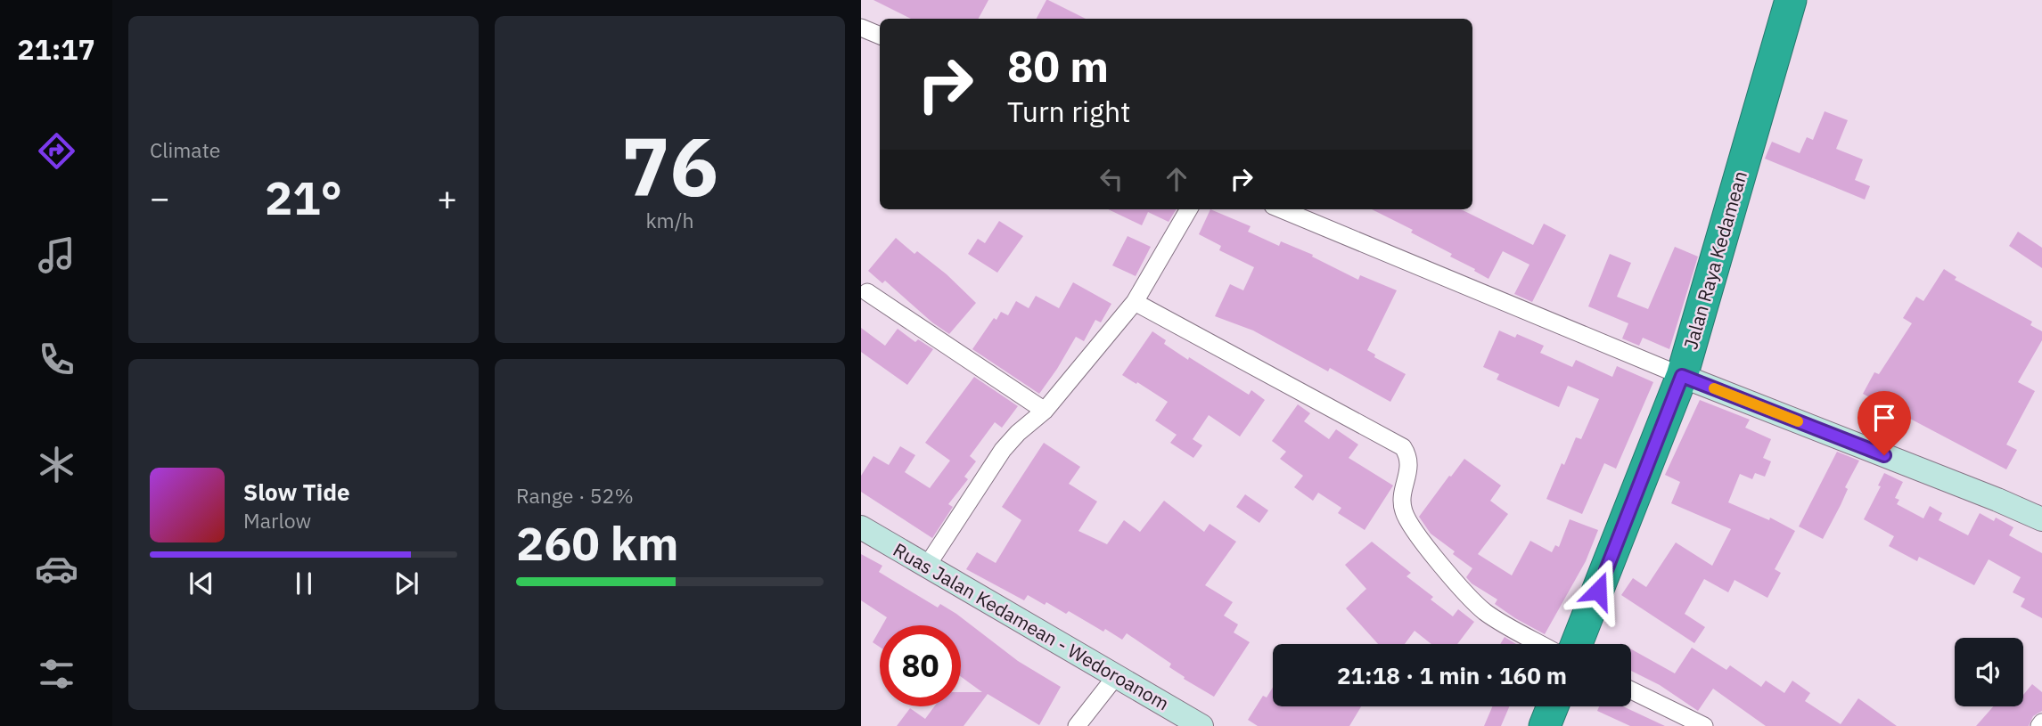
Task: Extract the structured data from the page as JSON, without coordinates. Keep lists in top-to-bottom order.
{
  "streets": {
    "highway": ["Jalan Raya Kedamean"],
    "main road": ["Ruas Jalan Kedamean - Wedoroanom"]
  },
  "page": {
    "tabs": "21:17",
    "tile": [
      "Climate",
      ["76", "km/h"],
      ["Range · 52%", "260 km"]
    ],
    "turn": ["80 m", "Turn right"],
    "heat": ["−", "21°", "+"],
    "song": ["Slow Tide", "Marlow"],
    "limit": "80",
    "trip": "21:18 · 1 min · 160 m"
  }
}
